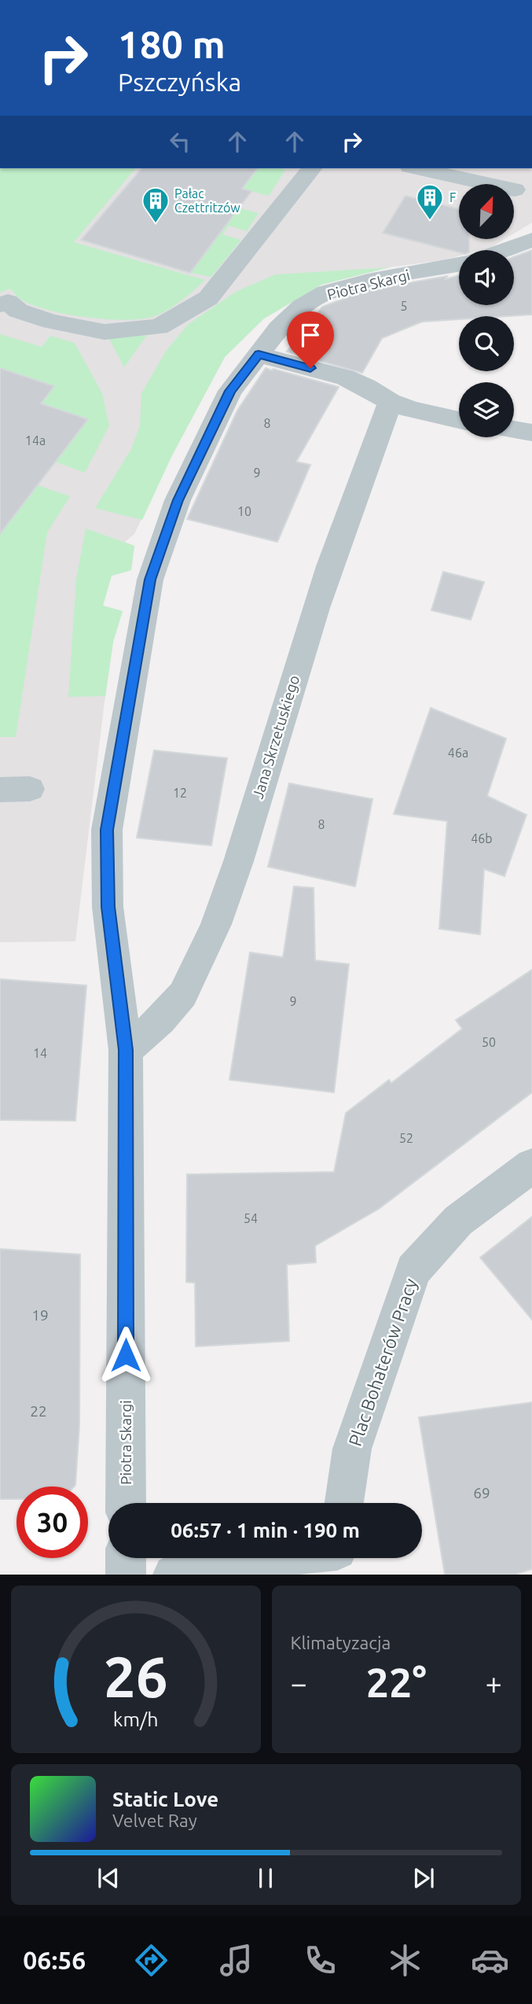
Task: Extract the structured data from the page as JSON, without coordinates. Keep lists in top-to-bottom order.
{
  "streets": {
    "street": ["Piotra Skargi", "Jana Skrzetuskiego", "Plac Bohaterów Pracy"]
  },
  "crossings": [
    ["Piotra Skargi", "Jana Skrzetuskiego"]
  ],
  "places": {
    "building": ["F", "Pałac Czettritzów"]
  },
  "house_numbers": [
    "5",
    "8",
    "14a",
    "9",
    "10",
    "46a",
    "12",
    "8",
    "46b",
    "9",
    "50",
    "14",
    "52",
    "54",
    "19",
    "22",
    "69"
  ],
  "north": "top right",
  "page": {
    "turn": ["180 m", "Pszczyńska"],
    "limit": "30",
    "trip": "06:57 · 1 min · 190 m",
    "tile": "Klimatyzacja",
    "heat": ["−", "22°", "+"],
    "song": ["Static Love", "Velvet Ray"],
    "tabs": "06:56",
    "gauge": ["26", "km/h"]
  }
}
